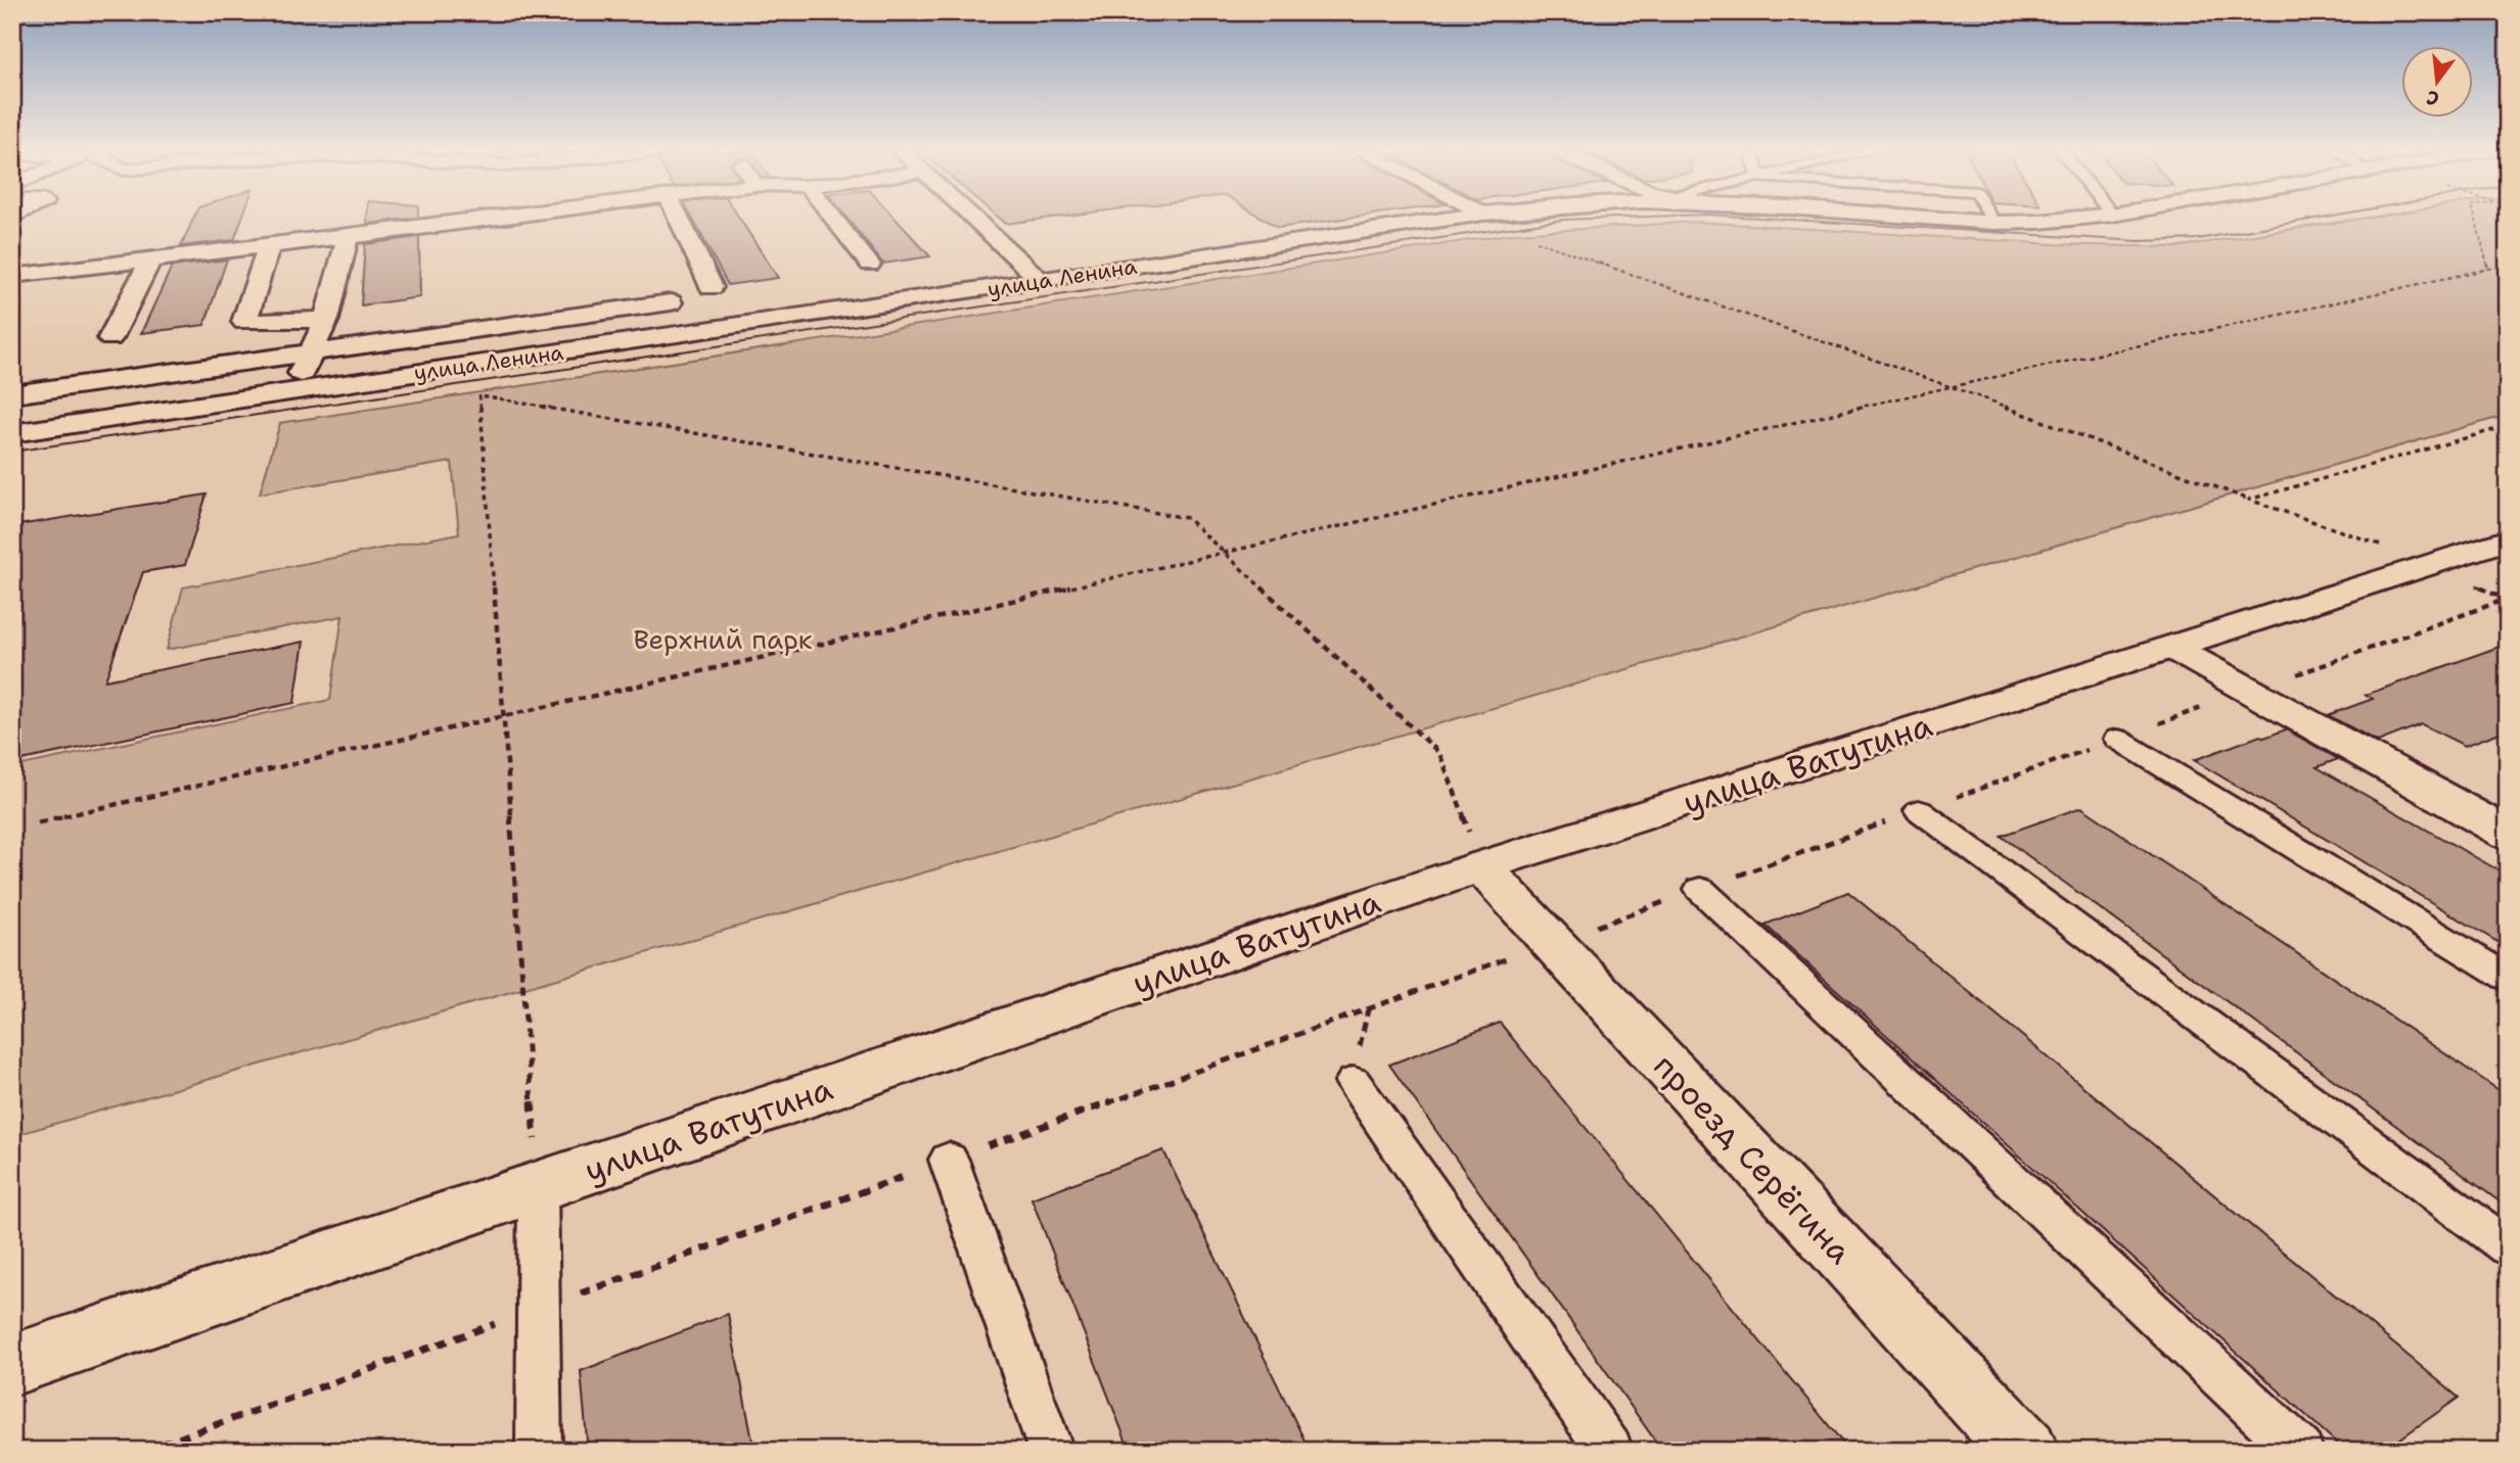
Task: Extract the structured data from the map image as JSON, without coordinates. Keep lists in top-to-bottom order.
{
  "streets": {
    "street": ["улица Ленина", "улица Ватутина", "проезд Серёгина"]
  },
  "crossings": [
    ["улица Ватутина", "проезд Серёгина"]
  ],
  "parks": ["Верхний парк"],
  "north": "bottom"
}
